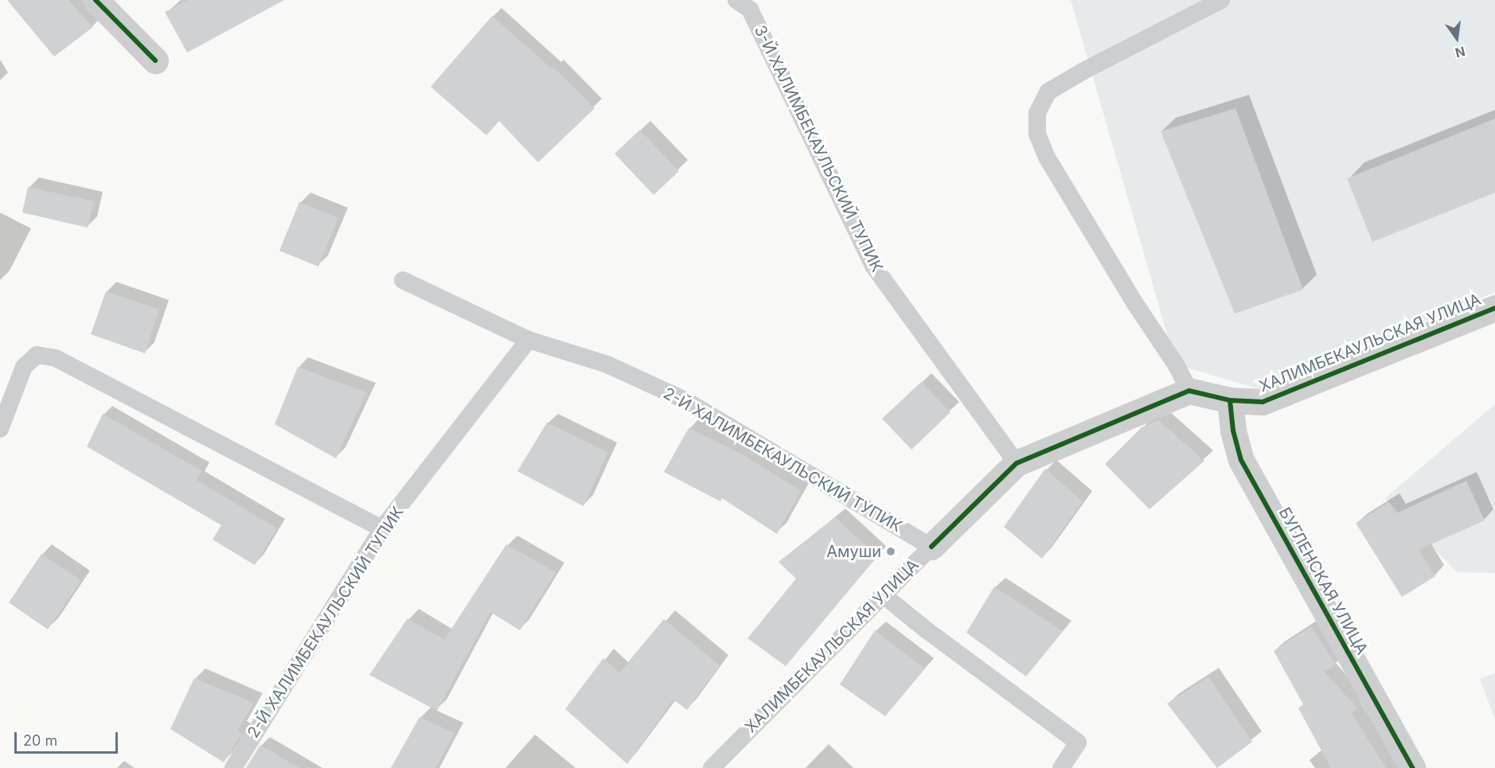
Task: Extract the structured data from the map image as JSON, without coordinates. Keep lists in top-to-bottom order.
{
  "streets": {
    "street": ["ХАЛИМБЕКАУЛЬСКАЯ УЛИЦА", "БУГЛЕНСКАЯ УЛИЦА"],
    "lane": ["3-Й ХАЛИМБЕКАУЛЬСКИЙ ТУПИК", "2-Й ХАЛИМБЕКАУЛЬСКИЙ ТУПИК"]
  },
  "crossings": [
    ["3-Й ХАЛИМБЕКАУЛЬСКИЙ ТУПИК", "ХАЛИМБЕКАУЛЬСКАЯ УЛИЦА"],
    ["ХАЛИМБЕКАУЛЬСКАЯ УЛИЦА", "2-Й ХАЛИМБЕКАУЛЬСКИЙ ТУПИК"],
    ["ХАЛИМБЕКАУЛЬСКАЯ УЛИЦА", "БУГЛЕНСКАЯ УЛИЦА"]
  ],
  "places": ["Амуши"],
  "scale_bar": "20 m",
  "north": "bottom"
}
